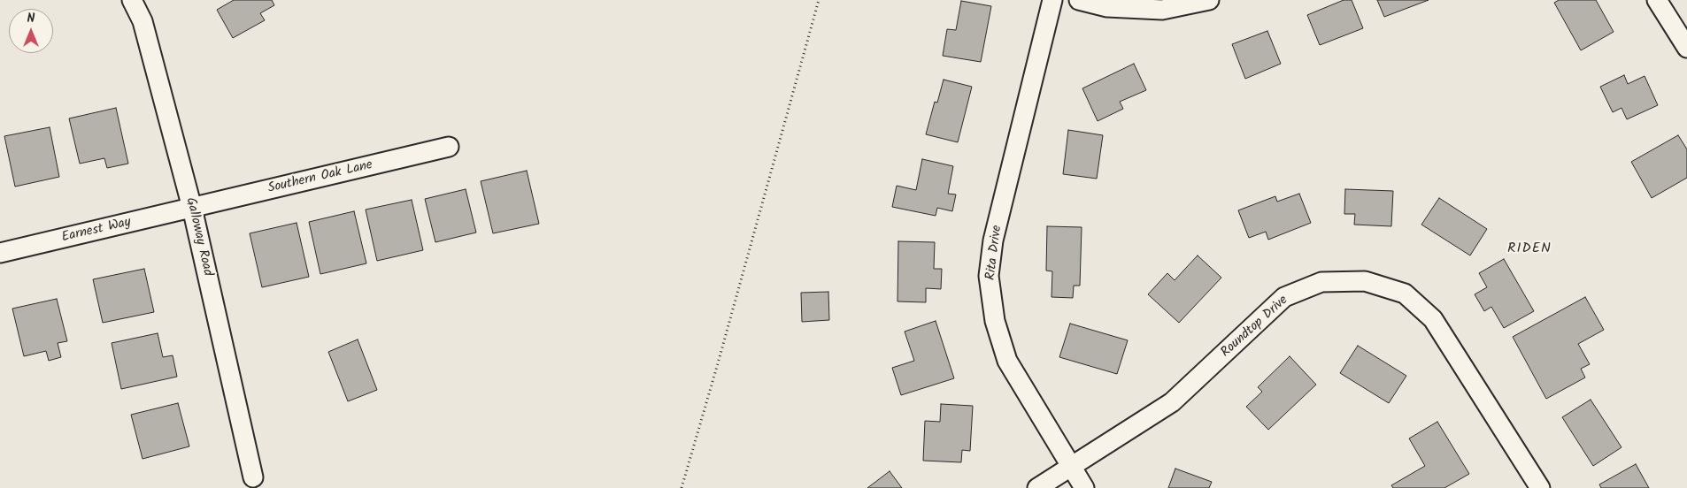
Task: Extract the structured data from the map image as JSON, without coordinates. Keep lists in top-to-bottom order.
{
  "streets": {
    "street": [
      "Southern Oak Lane",
      "Earnest Way",
      "Galloway Road",
      "Rita Drive",
      "Roundtop Drive"
    ]
  },
  "crossings": [
    ["Southern Oak Lane", "Earnest Way"],
    ["Southern Oak Lane", "Galloway Road"],
    ["Earnest Way", "Galloway Road"],
    ["Rita Drive", "Roundtop Drive"]
  ],
  "districts": ["RIDEN"],
  "north": "top"
}
